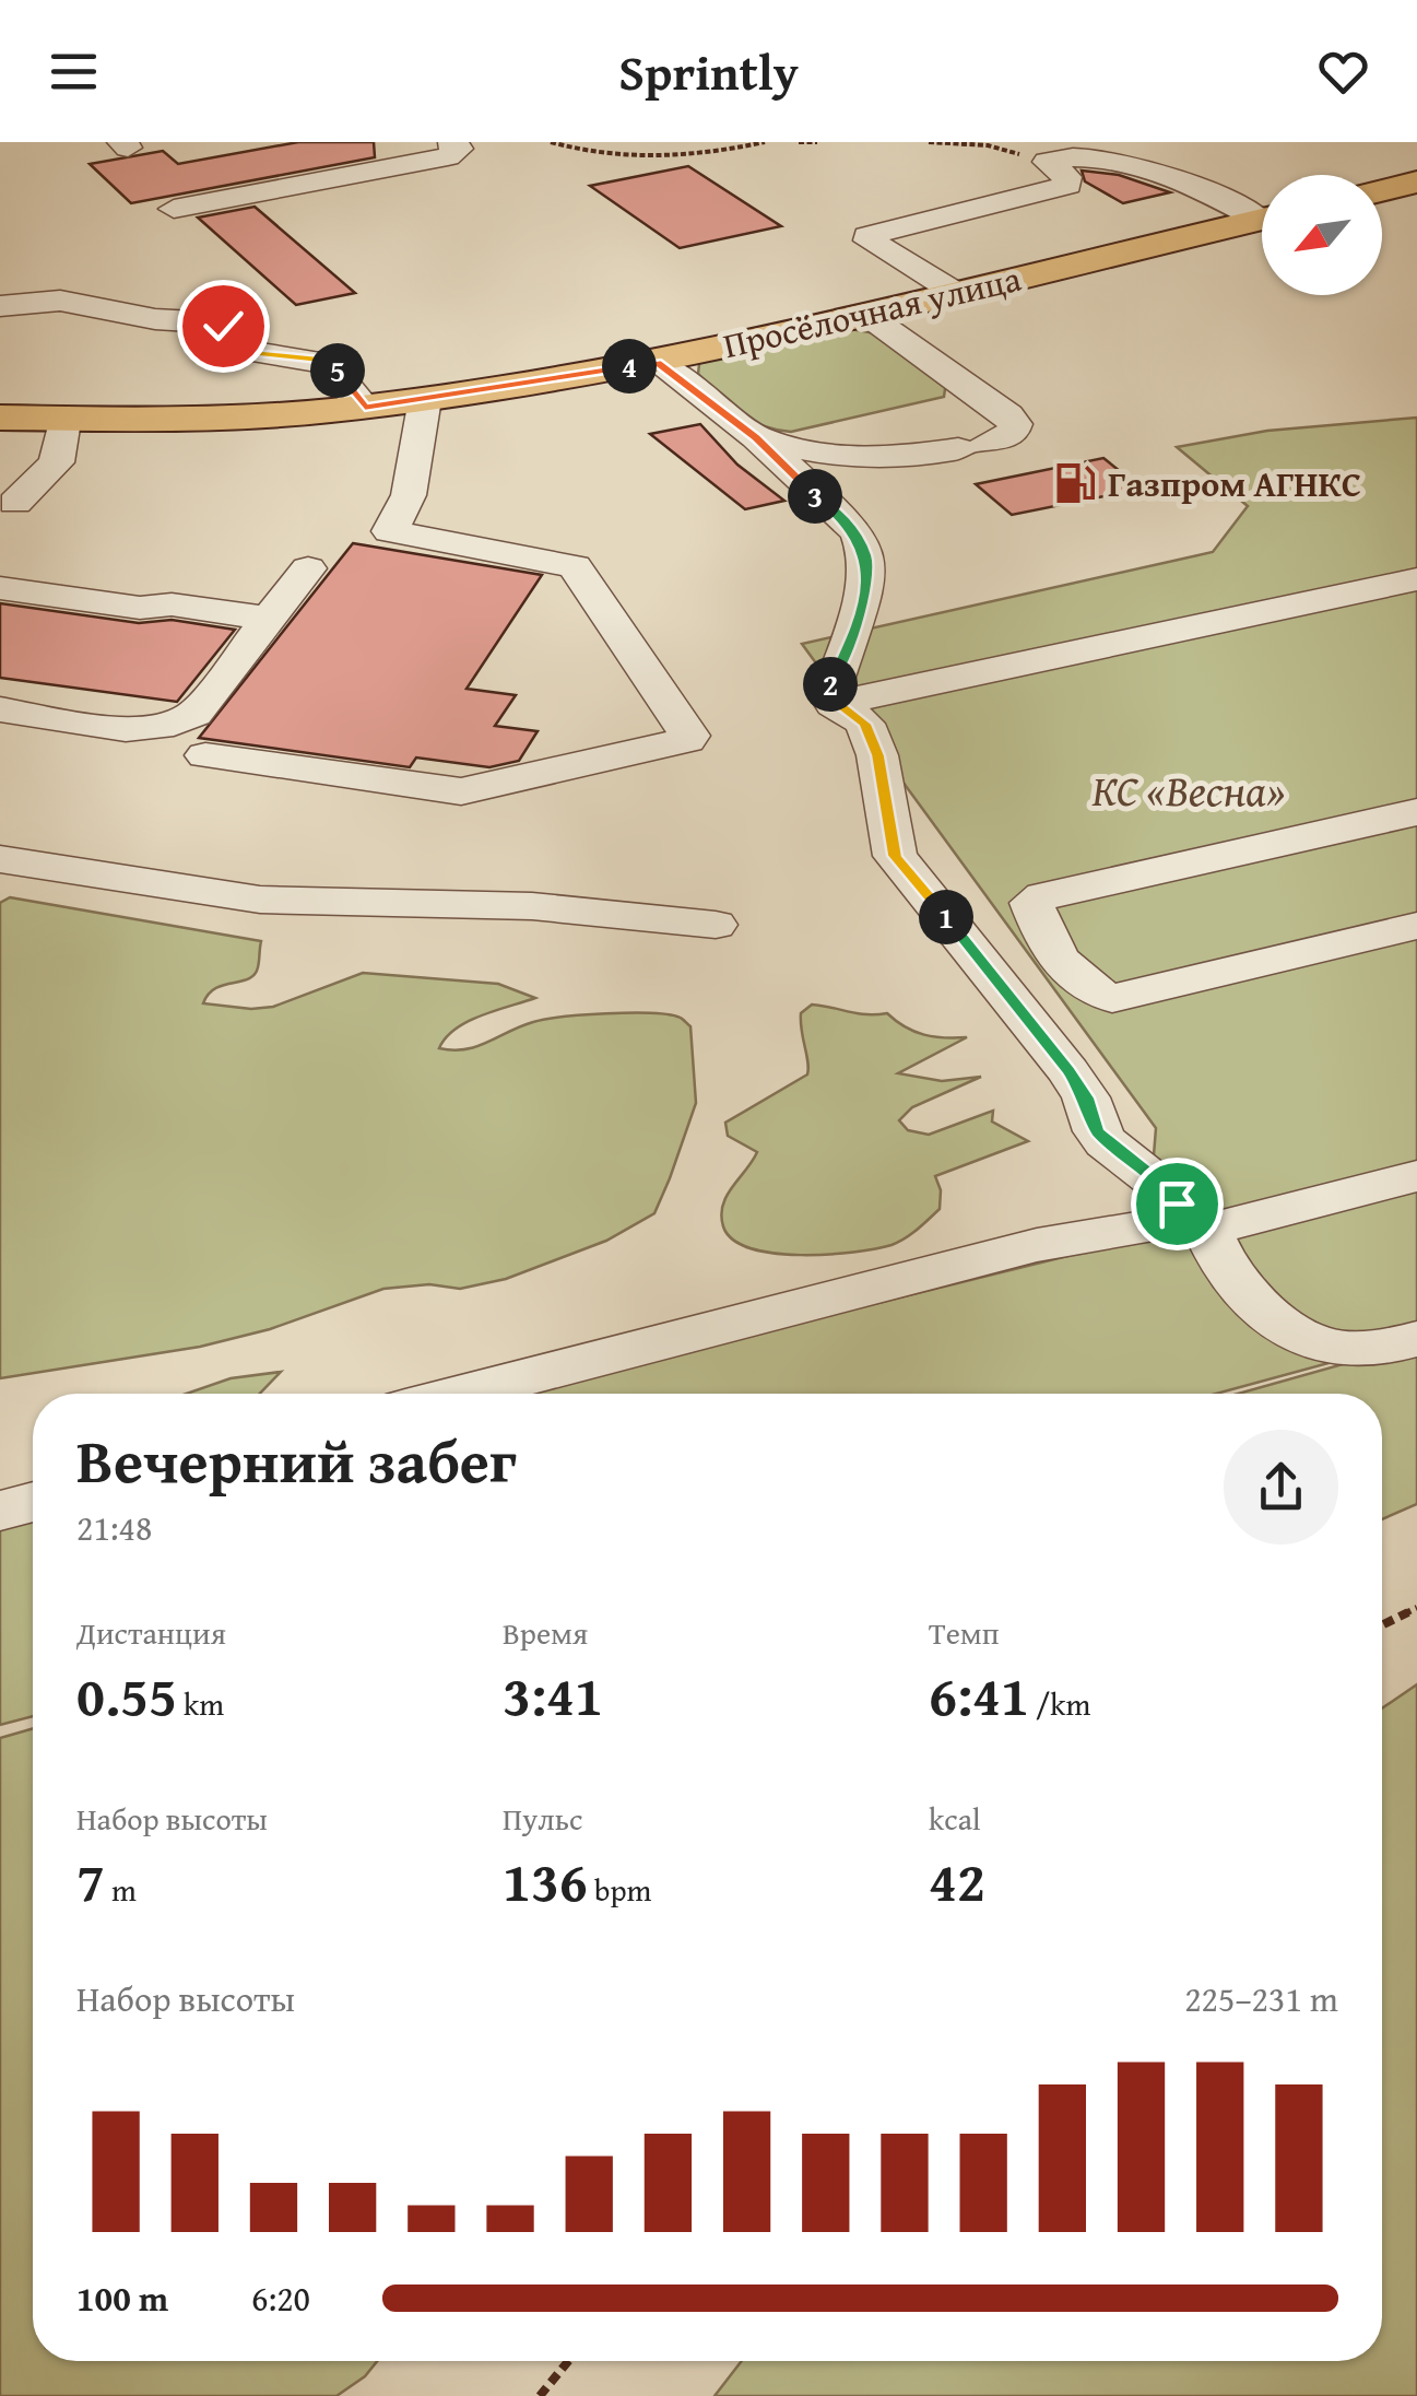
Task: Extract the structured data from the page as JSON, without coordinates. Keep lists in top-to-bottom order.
{
  "streets": {
    "main road": ["Просёлочная улица"]
  },
  "parks": ["КС «Весна»"],
  "places": {
    "fuel station": ["Газпром АГНКС"]
  },
  "north": "bottom left",
  "page": {
    "header": "Sprintly",
    "pins": [
      "4",
      "5",
      "3",
      "2",
      "1"
    ],
    "heading": ["Вечерний забег", "21:48"],
    "stats": [
      ["Дистанция", "0.55 km"],
      ["Время", "3:41"],
      ["Темп", "6:41 /km"],
      ["Набор высоты", "7 m"],
      ["Пульс", "136 bpm"],
      ["kcal", "42"]
    ],
    "chart": ["Набор высоты", "225–231 m"],
    "list": [
      {
        "name": "100 m",
        "note": "6:20"
      }
    ]
  }
}
